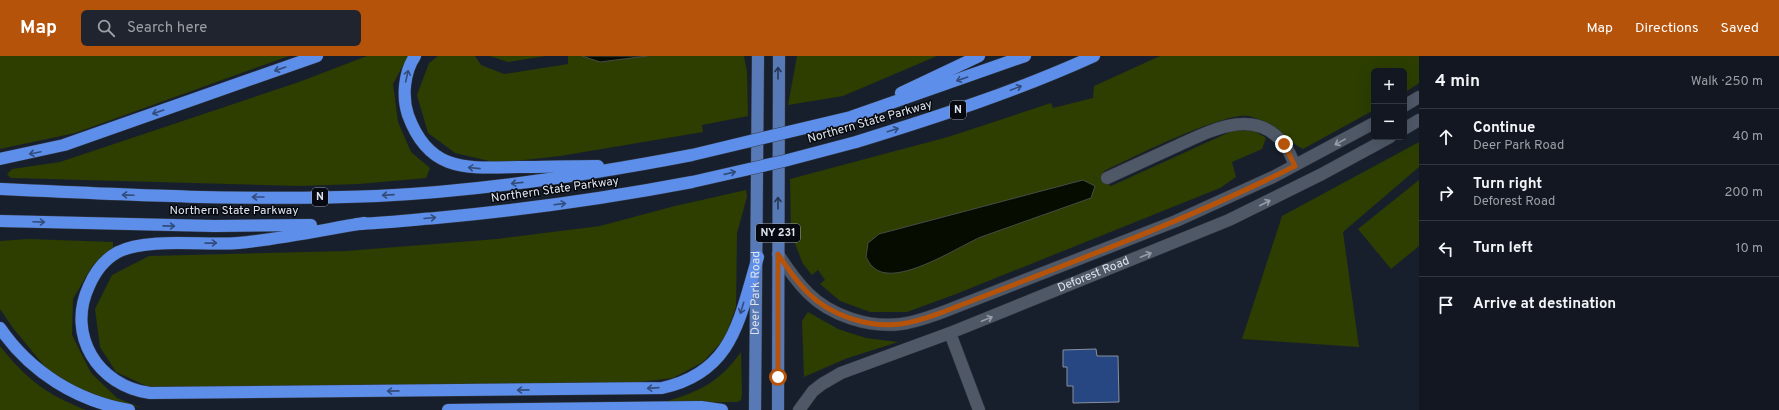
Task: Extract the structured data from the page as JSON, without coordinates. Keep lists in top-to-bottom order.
{
  "streets": {
    "highway": ["N", "Northern State Parkway"],
    "main road": ["NY 231", "Deer Park Road"],
    "street": ["Deforest Road"]
  },
  "crossings": [
    ["Deforest Road", "Deer Park Road"]
  ],
  "page": {
    "header": "Map",
    "search": "Search here",
    "nav": ["Map", "Directions", "Saved"],
    "heading": ["4 min", "Walk · 250 m"],
    "map_buttons": ["+", "−"],
    "list": [
      ["Continue", "Deer Park Road", "40 m"],
      ["Turn right", "Deforest Road", "200 m"],
      ["Turn left", "10 m"],
      "Arrive at destination"
    ]
  }
}
